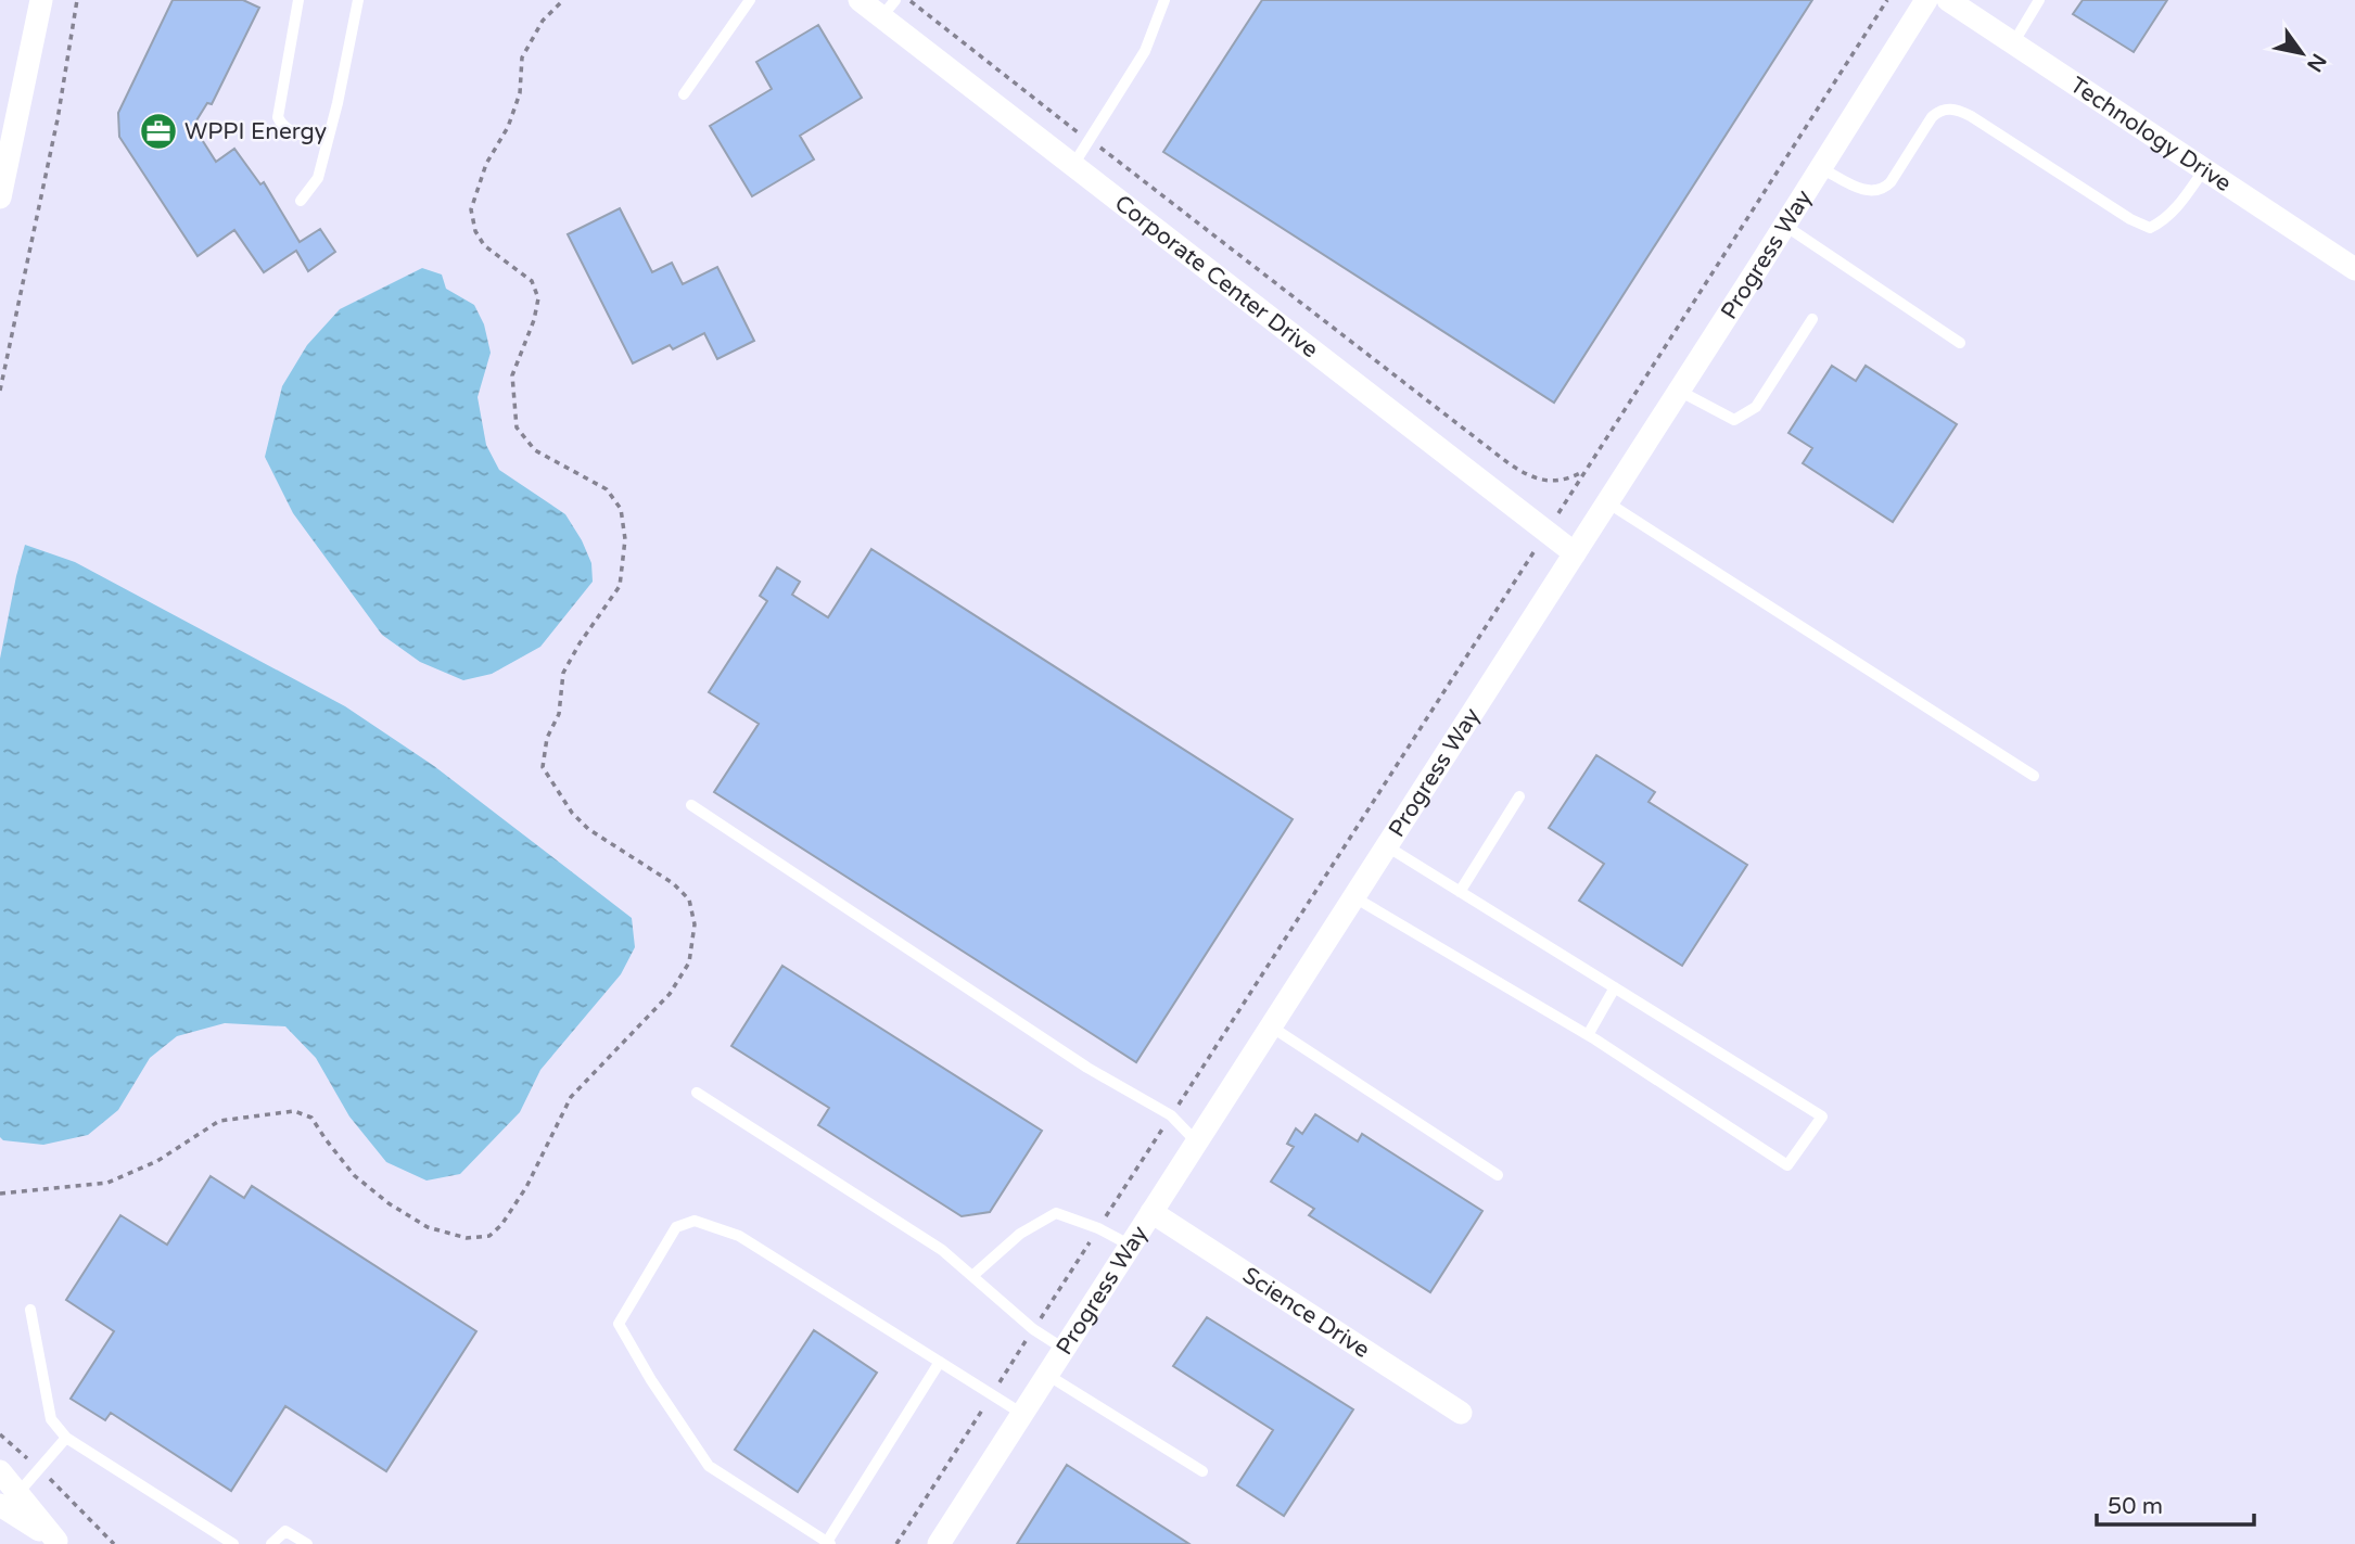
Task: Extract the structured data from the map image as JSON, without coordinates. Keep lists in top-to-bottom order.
{
  "streets": {
    "street": [
      "Technology Drive",
      "Progress Way",
      "Corporate Center Drive",
      "Science Drive"
    ]
  },
  "crossings": [
    ["Progress Way", "Corporate Center Drive"],
    ["Progress Way", "Science Drive"]
  ],
  "places": {
    "office": ["WPPI Energy"]
  },
  "scale_bar": "50 m",
  "north": "bottom right"
}
